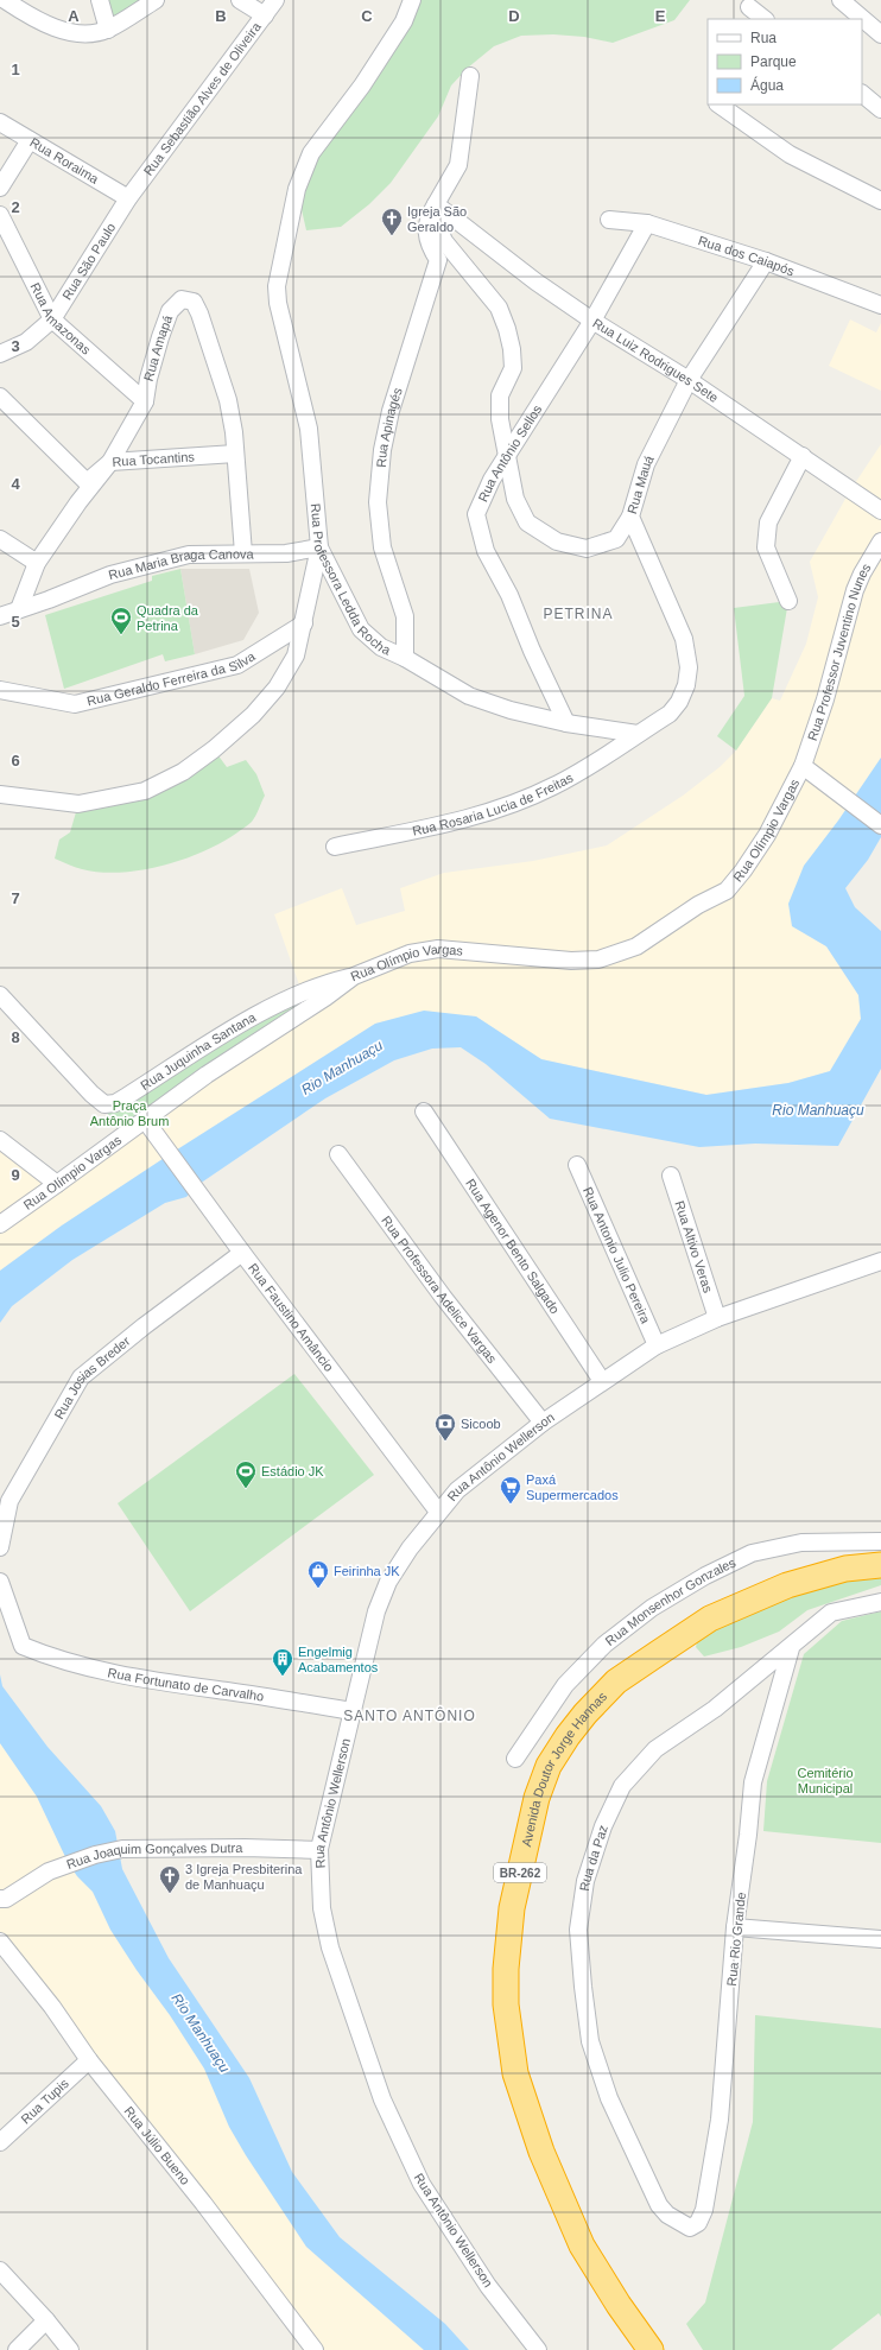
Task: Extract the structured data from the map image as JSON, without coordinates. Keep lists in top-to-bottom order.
{
  "streets": {
    "highway": ["Avenida Doutor Jorge Hannas", "BR-262"],
    "street": [
      "Rua Sebastião Alves de Oliveira",
      "Rua Roraima",
      "Rua dos Caiapós",
      "Rua São Paulo",
      "Rua Amazonas",
      "Rua Amapá",
      "Rua Luiz Rodrigues Sete",
      "Rua Apinagés",
      "Rua Antônio Sellos",
      "Rua Tocantins",
      "Rua Mauá",
      "Rua Maria Braga Canova",
      "Rua Professora Ledda Rocha",
      "Rua Professor Juventino Nunes",
      "Rua Geraldo Ferreira da Silva",
      "Rua Rosaria Lucia de Freitas",
      "Rua Olímpio Vargas",
      "Rua Juquinha Santana",
      "Rua Agenor Bento Salgado",
      "Rua Altivo Veras",
      "Rua Antonio Julio Pereira",
      "Rua Professora Adelice Vargas",
      "Rua Faustino Amâncio",
      "Rua Josias Breder",
      "Rua Antônio Wellerson",
      "Rua Monsenhor Gonzales",
      "Rua Fortunato de Carvalho",
      "Rua Joaquim Gonçalves Dutra",
      "Rua da Paz",
      "Rua Rio Grande",
      "Rua Tupis",
      "Rua Júlio Bueno"
    ]
  },
  "crossings": [
    ["Rua Sebastião Alves de Oliveira", "Rua Roraima"],
    ["Rua Sebastião Alves de Oliveira", "Rua São Paulo"],
    ["Rua Roraima", "Rua São Paulo"],
    ["Rua dos Caiapós", "Rua Antônio Sellos"],
    ["Rua dos Caiapós", "Rua Mauá"],
    ["Rua São Paulo", "Rua Amazonas"],
    ["Rua Amazonas", "Rua Amapá"],
    ["Rua Amapá", "Rua Tocantins"],
    ["Rua Amapá", "Rua Maria Braga Canova"],
    ["Rua Luiz Rodrigues Sete", "Rua Apinagés"],
    ["Rua Luiz Rodrigues Sete", "Rua Antônio Sellos"],
    ["Rua Luiz Rodrigues Sete", "Rua Mauá"],
    ["Rua Apinagés", "Rua Professora Ledda Rocha"],
    ["Rua Antônio Sellos", "Rua Professora Ledda Rocha"],
    ["Rua Mauá", "Rua Professora Ledda Rocha"],
    ["Rua Mauá", "Rua Rosaria Lucia de Freitas"],
    ["Rua Maria Braga Canova", "Rua Professora Ledda Rocha"],
    ["Rua Professora Ledda Rocha", "Rua Rosaria Lucia de Freitas"],
    ["Rua Professor Juventino Nunes", "Rua Olímpio Vargas"],
    ["Rua Olímpio Vargas", "Rua Juquinha Santana"],
    ["Rua Olímpio Vargas", "Rua Faustino Amâncio"],
    ["Rua Agenor Bento Salgado", "Rua Antônio Wellerson"],
    ["Rua Altivo Veras", "Rua Antônio Wellerson"],
    ["Rua Antonio Julio Pereira", "Rua Antônio Wellerson"],
    ["Rua Professora Adelice Vargas", "Rua Antônio Wellerson"],
    ["Rua Faustino Amâncio", "Rua Josias Breder"],
    ["Rua Faustino Amâncio", "Rua Antônio Wellerson"],
    ["Rua Antônio Wellerson", "Rua Fortunato de Carvalho"],
    ["Rua Antônio Wellerson", "Rua Joaquim Gonçalves Dutra"],
    ["Rua da Paz", "Rua Rio Grande"],
    ["Rua Tupis", "Rua Júlio Bueno"]
  ],
  "districts": ["PETRINA", "SANTO ANTÔNIO"],
  "water": ["Rio Manhuaçu"],
  "parks": ["Praça Antônio Brum", "Cemitério Municipal"],
  "places": {
    "church": ["Igreja São Geraldo", "3 Igreja Presbiterina de Manhuaçu"],
    "sports": ["Quadra da Petrina", "Estádio JK"],
    "bank": ["Sicoob"],
    "supermarket": ["Paxá Supermercados"],
    "shop": ["Feirinha JK"],
    "building": ["Engelmig Acabamentos"]
  },
  "legend": ["Rua", "Parque", "Água"],
  "grid": {
    "columns": [
      "A",
      "B",
      "C",
      "D",
      "E"
    ],
    "rows": [
      "1",
      "2",
      "3",
      "4",
      "5",
      "6",
      "7",
      "8",
      "9"
    ]
  }
}
